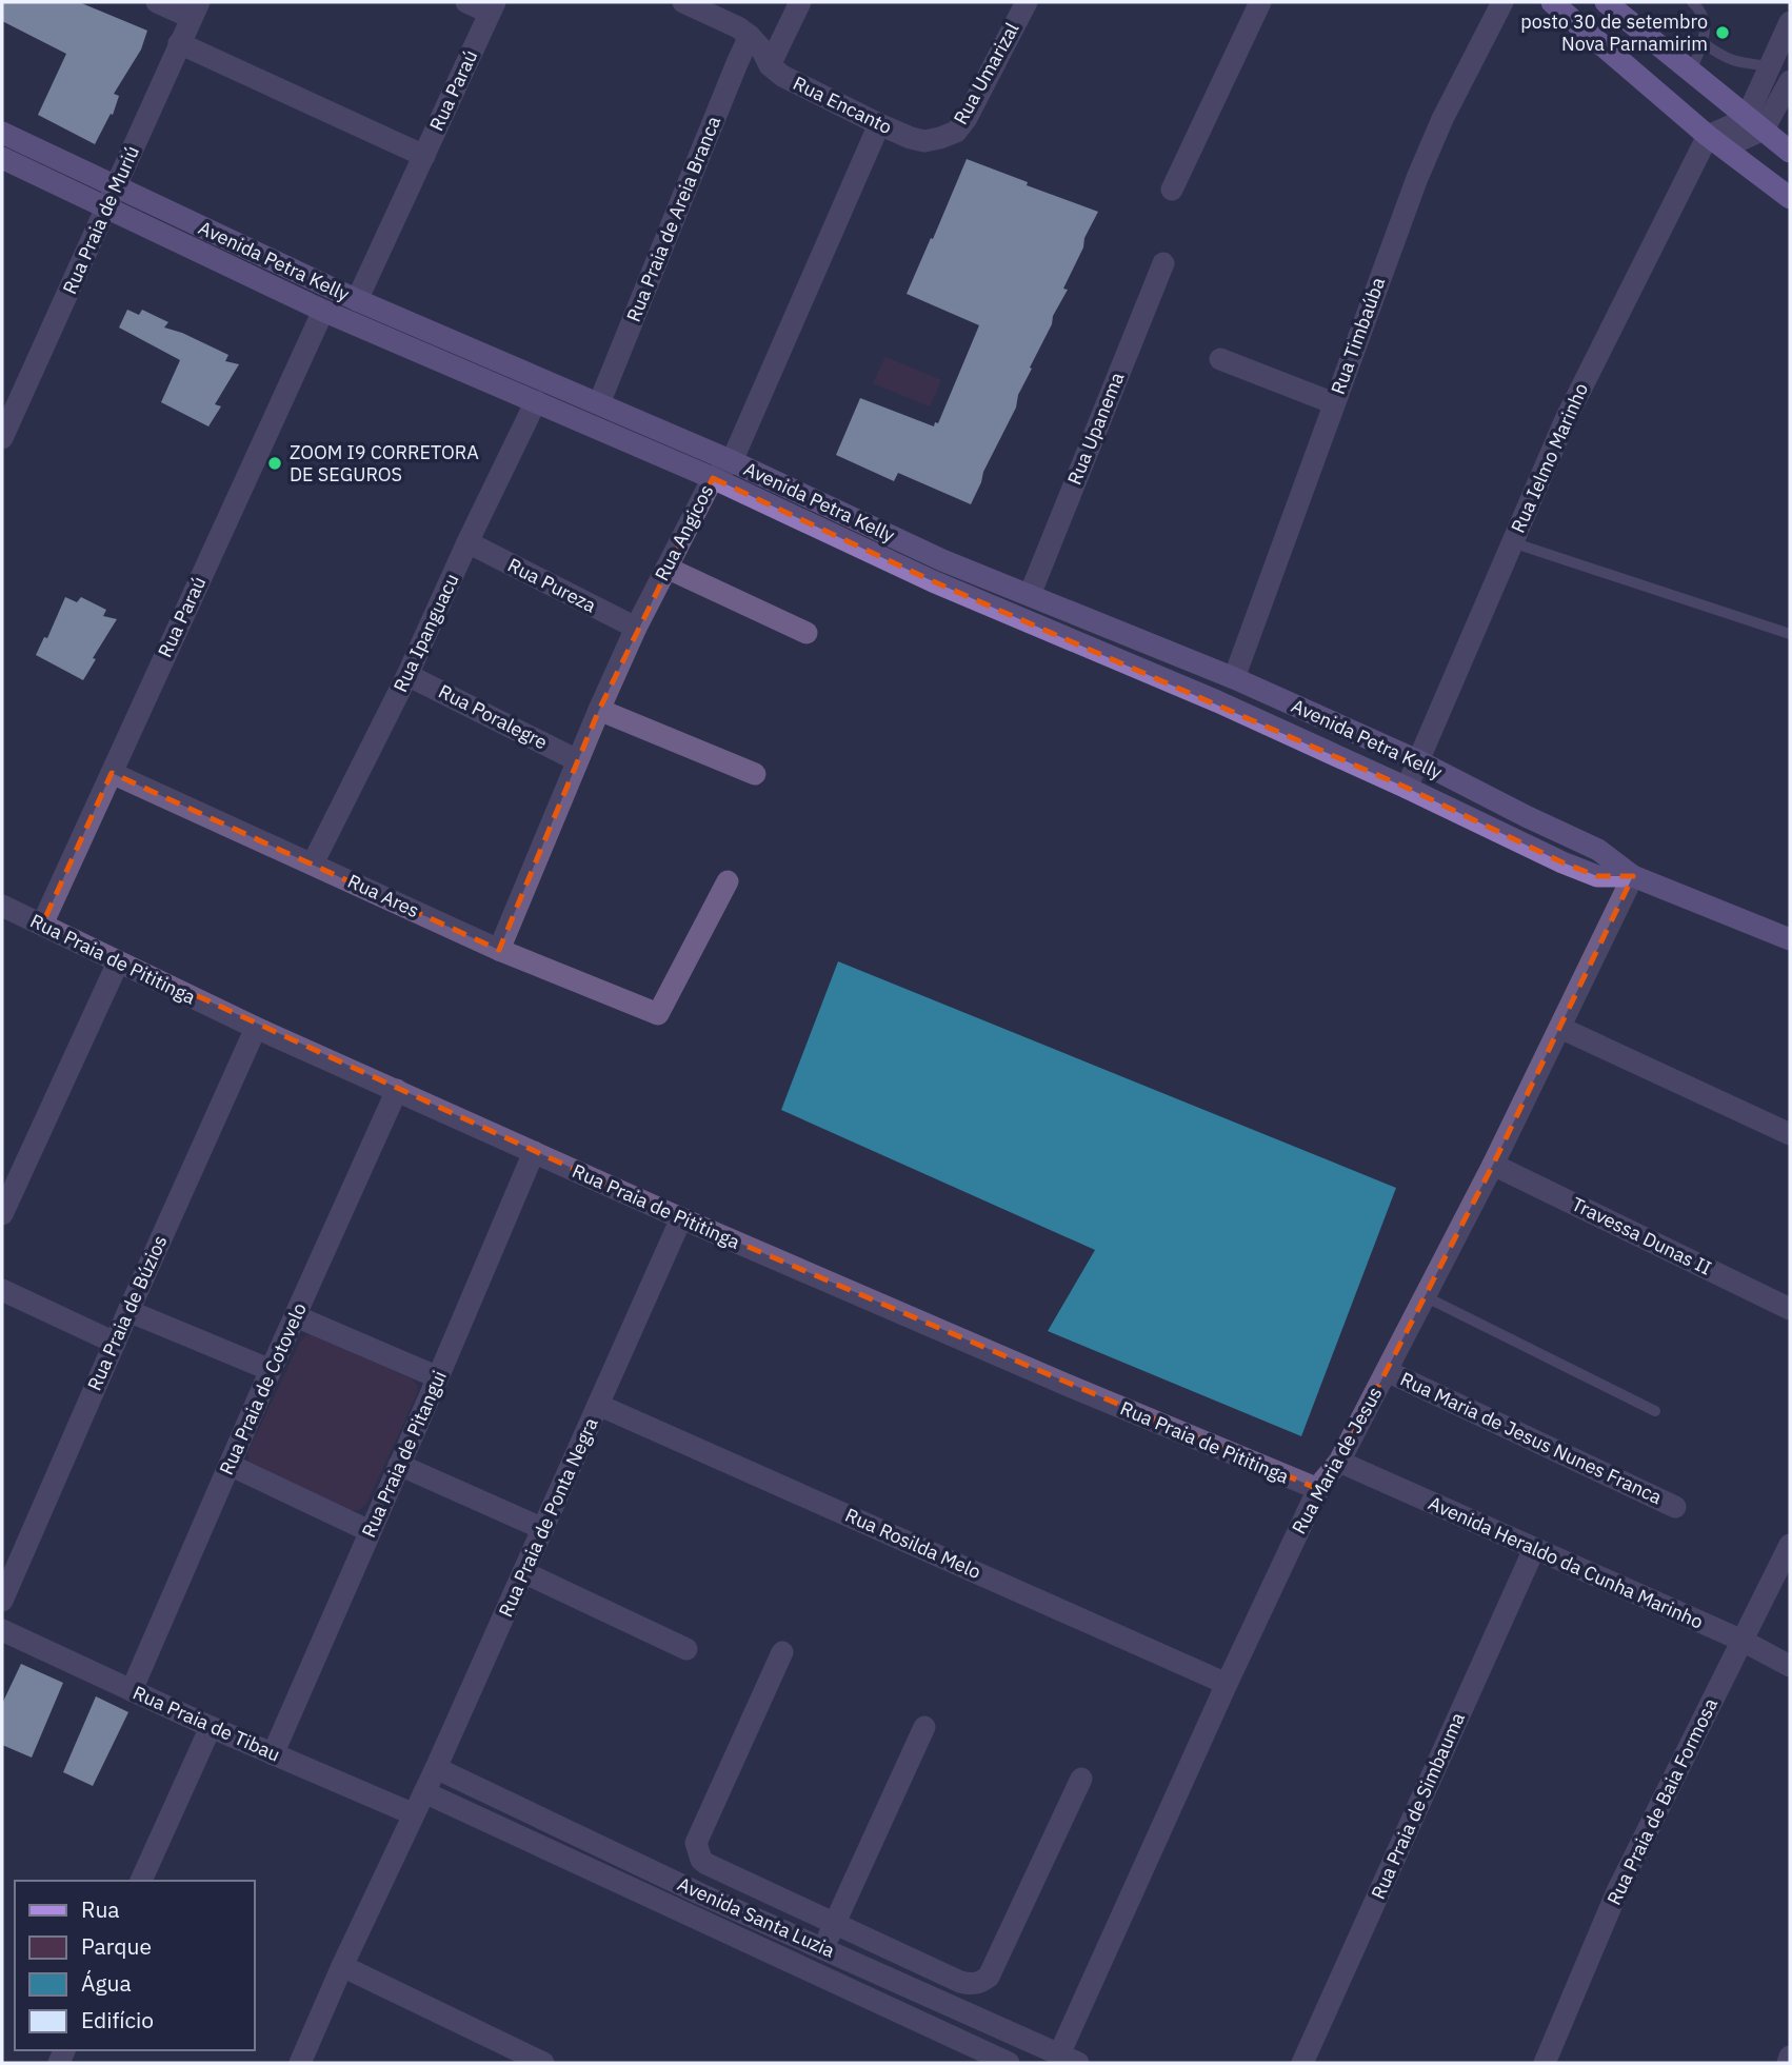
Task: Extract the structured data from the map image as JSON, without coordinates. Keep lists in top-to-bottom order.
{
  "streets": {
    "street": [
      "Rua Umarizal",
      "Rua Paraú",
      "Rua Encanto",
      "Rua Praia de Areia Branca",
      "Rua Praia de Muriú",
      "Avenida Petra Kelly",
      "Rua Timbaúba",
      "Rua Upanema",
      "Rua Ielmo Marinho",
      "Rua Angicos",
      "Rua Pureza",
      "Rua Ipanguacu",
      "Rua Poralegre",
      "Rua Ares",
      "Rua Praia de Pititinga",
      "Travessa Dunas II",
      "Rua Praia de Búzios",
      "Rua Praia de Cotovelo",
      "Rua Maria de Jesus Nunes Franca",
      "Rua Praia de Pitangui",
      "Rua Maria de Jesus",
      "Rua Praia de Ponta Negra",
      "Rua Rosilda Melo",
      "Avenida Heraldo da Cunha Marinho",
      "Rua Praia de Tibau",
      "Rua Praia de Baia Formosa",
      "Rua Praia de Simbauma",
      "Avenida Santa Luzia"
    ]
  },
  "crossings": [
    ["Rua Umarizal", "Rua Encanto"],
    ["Rua Paraú", "Avenida Petra Kelly"],
    ["Rua Paraú", "Rua Ares"],
    ["Rua Paraú", "Rua Praia de Pititinga"],
    ["Rua Encanto", "Rua Praia de Areia Branca"],
    ["Rua Encanto", "Rua Angicos"],
    ["Rua Praia de Areia Branca", "Avenida Petra Kelly"],
    ["Rua Praia de Muriú", "Avenida Petra Kelly"],
    ["Avenida Petra Kelly", "Rua Timbaúba"],
    ["Avenida Petra Kelly", "Rua Upanema"],
    ["Avenida Petra Kelly", "Rua Ielmo Marinho"],
    ["Avenida Petra Kelly", "Rua Angicos"],
    ["Avenida Petra Kelly", "Rua Ipanguacu"],
    ["Avenida Petra Kelly", "Rua Maria de Jesus"],
    ["Rua Angicos", "Rua Pureza"],
    ["Rua Angicos", "Rua Poralegre"],
    ["Rua Angicos", "Rua Ares"],
    ["Rua Pureza", "Rua Ipanguacu"],
    ["Rua Ipanguacu", "Rua Poralegre"],
    ["Rua Ipanguacu", "Rua Ares"],
    ["Rua Praia de Pititinga", "Rua Praia de Búzios"],
    ["Rua Praia de Pititinga", "Rua Praia de Cotovelo"],
    ["Rua Praia de Pititinga", "Rua Praia de Pitangui"],
    ["Rua Praia de Pititinga", "Rua Maria de Jesus"],
    ["Rua Praia de Pititinga", "Rua Praia de Ponta Negra"],
    ["Travessa Dunas II", "Rua Maria de Jesus"],
    ["Rua Praia de Cotovelo", "Rua Praia de Tibau"],
    ["Rua Maria de Jesus Nunes Franca", "Rua Maria de Jesus"],
    ["Rua Praia de Pitangui", "Rua Praia de Tibau"],
    ["Rua Maria de Jesus", "Rua Rosilda Melo"],
    ["Rua Maria de Jesus", "Avenida Heraldo da Cunha Marinho"],
    ["Rua Maria de Jesus", "Avenida Santa Luzia"],
    ["Rua Praia de Ponta Negra", "Rua Rosilda Melo"],
    ["Rua Praia de Ponta Negra", "Rua Praia de Tibau"],
    ["Rua Praia de Ponta Negra", "Avenida Santa Luzia"],
    ["Avenida Heraldo da Cunha Marinho", "Rua Praia de Baia Formosa"],
    ["Avenida Heraldo da Cunha Marinho", "Rua Praia de Simbauma"]
  ],
  "places": ["posto 30 de setembro Nova Parnamirim", "ZOOM I9 CORRETORA DE SEGUROS"],
  "legend": [
    "Rua",
    "Parque",
    "Água",
    "Edifício"
  ]
}
